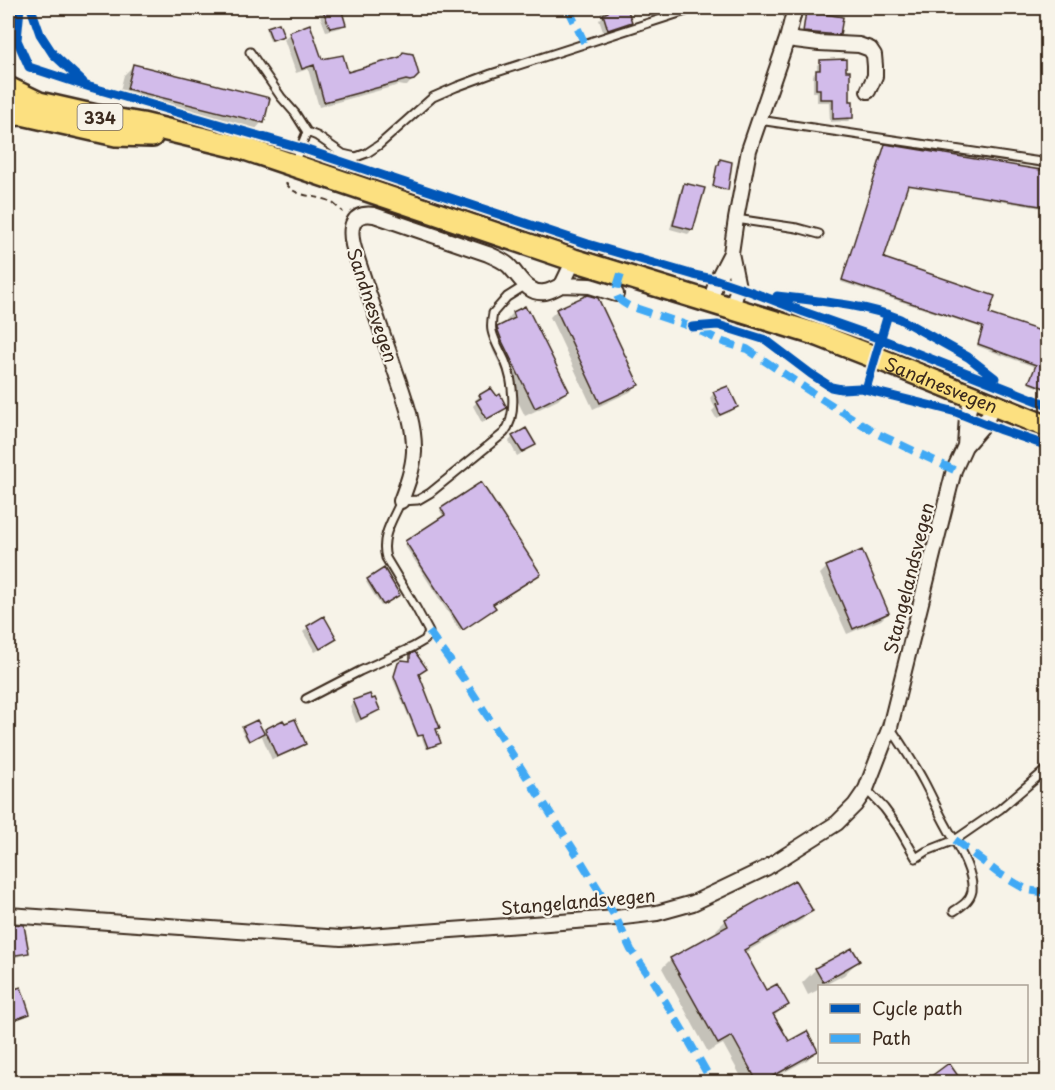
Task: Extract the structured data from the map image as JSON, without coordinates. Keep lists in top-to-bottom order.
{
  "streets": {
    "main road": ["334", "Sandnesvegen"],
    "street": ["Stangelandsvegen"]
  },
  "crossings": [
    ["Sandnesvegen", "Stangelandsvegen"]
  ],
  "legend": ["Cycle path", "Path"]
}
